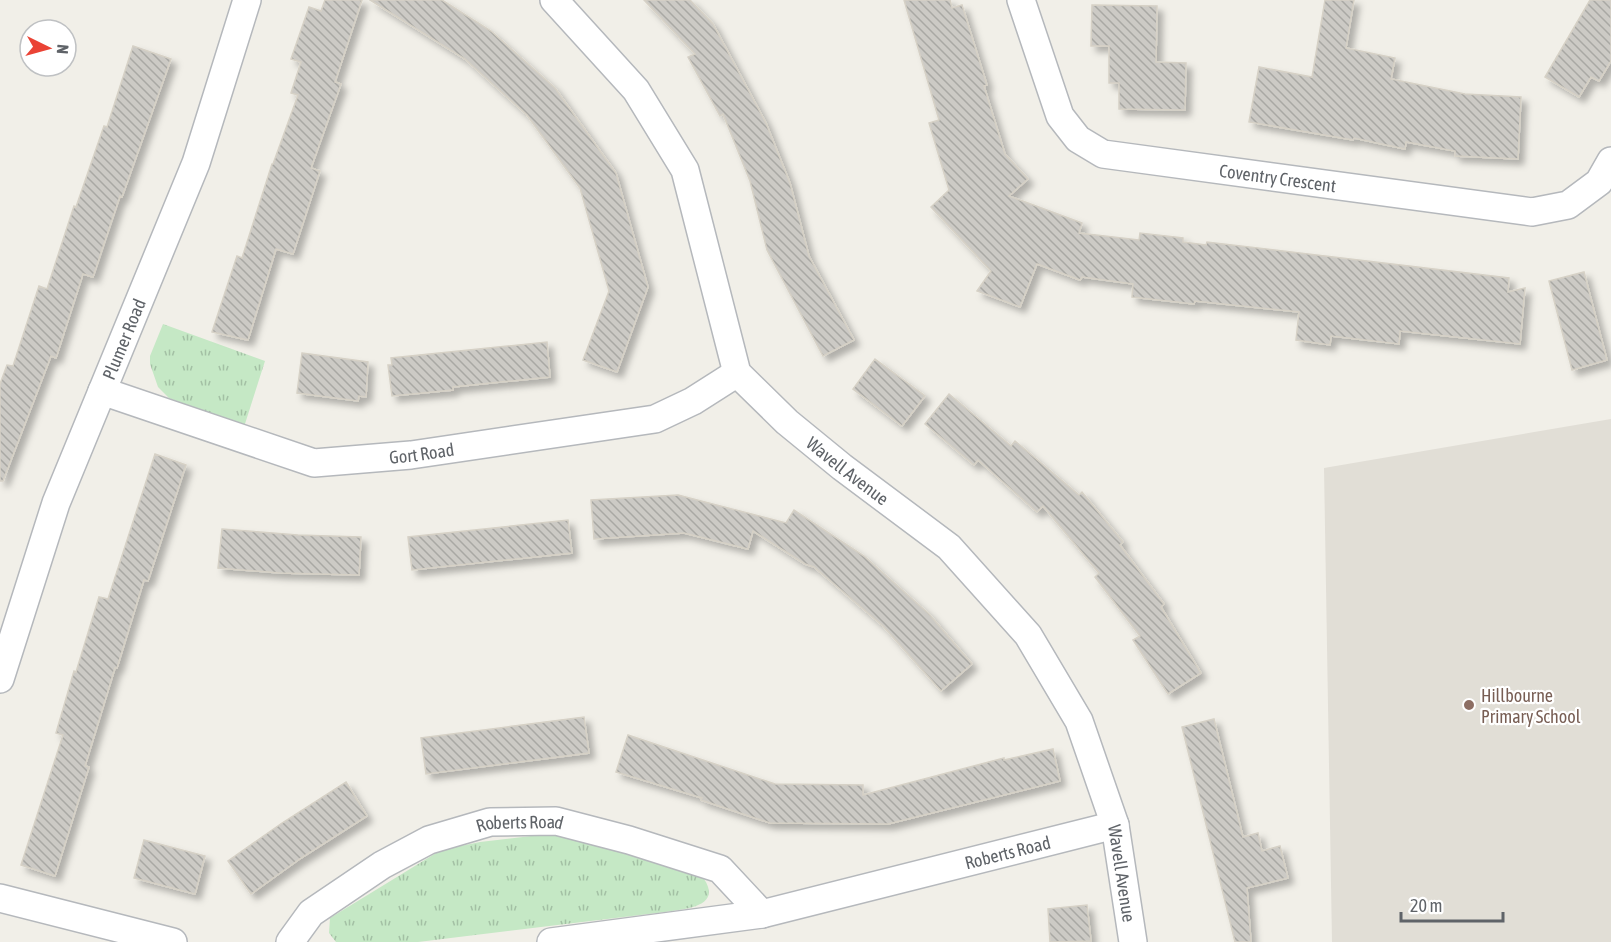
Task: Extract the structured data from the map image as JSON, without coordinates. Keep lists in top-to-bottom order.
{
  "streets": {
    "street": [
      "Coventry Crescent",
      "Plumer Road",
      "Gort Road",
      "Wavell Avenue",
      "Roberts Road"
    ]
  },
  "crossings": [
    ["Plumer Road", "Gort Road"],
    ["Gort Road", "Wavell Avenue"],
    ["Wavell Avenue", "Roberts Road"]
  ],
  "places": ["Hillbourne Primary School"],
  "scale_bar": "20 m",
  "north": "right"
}
